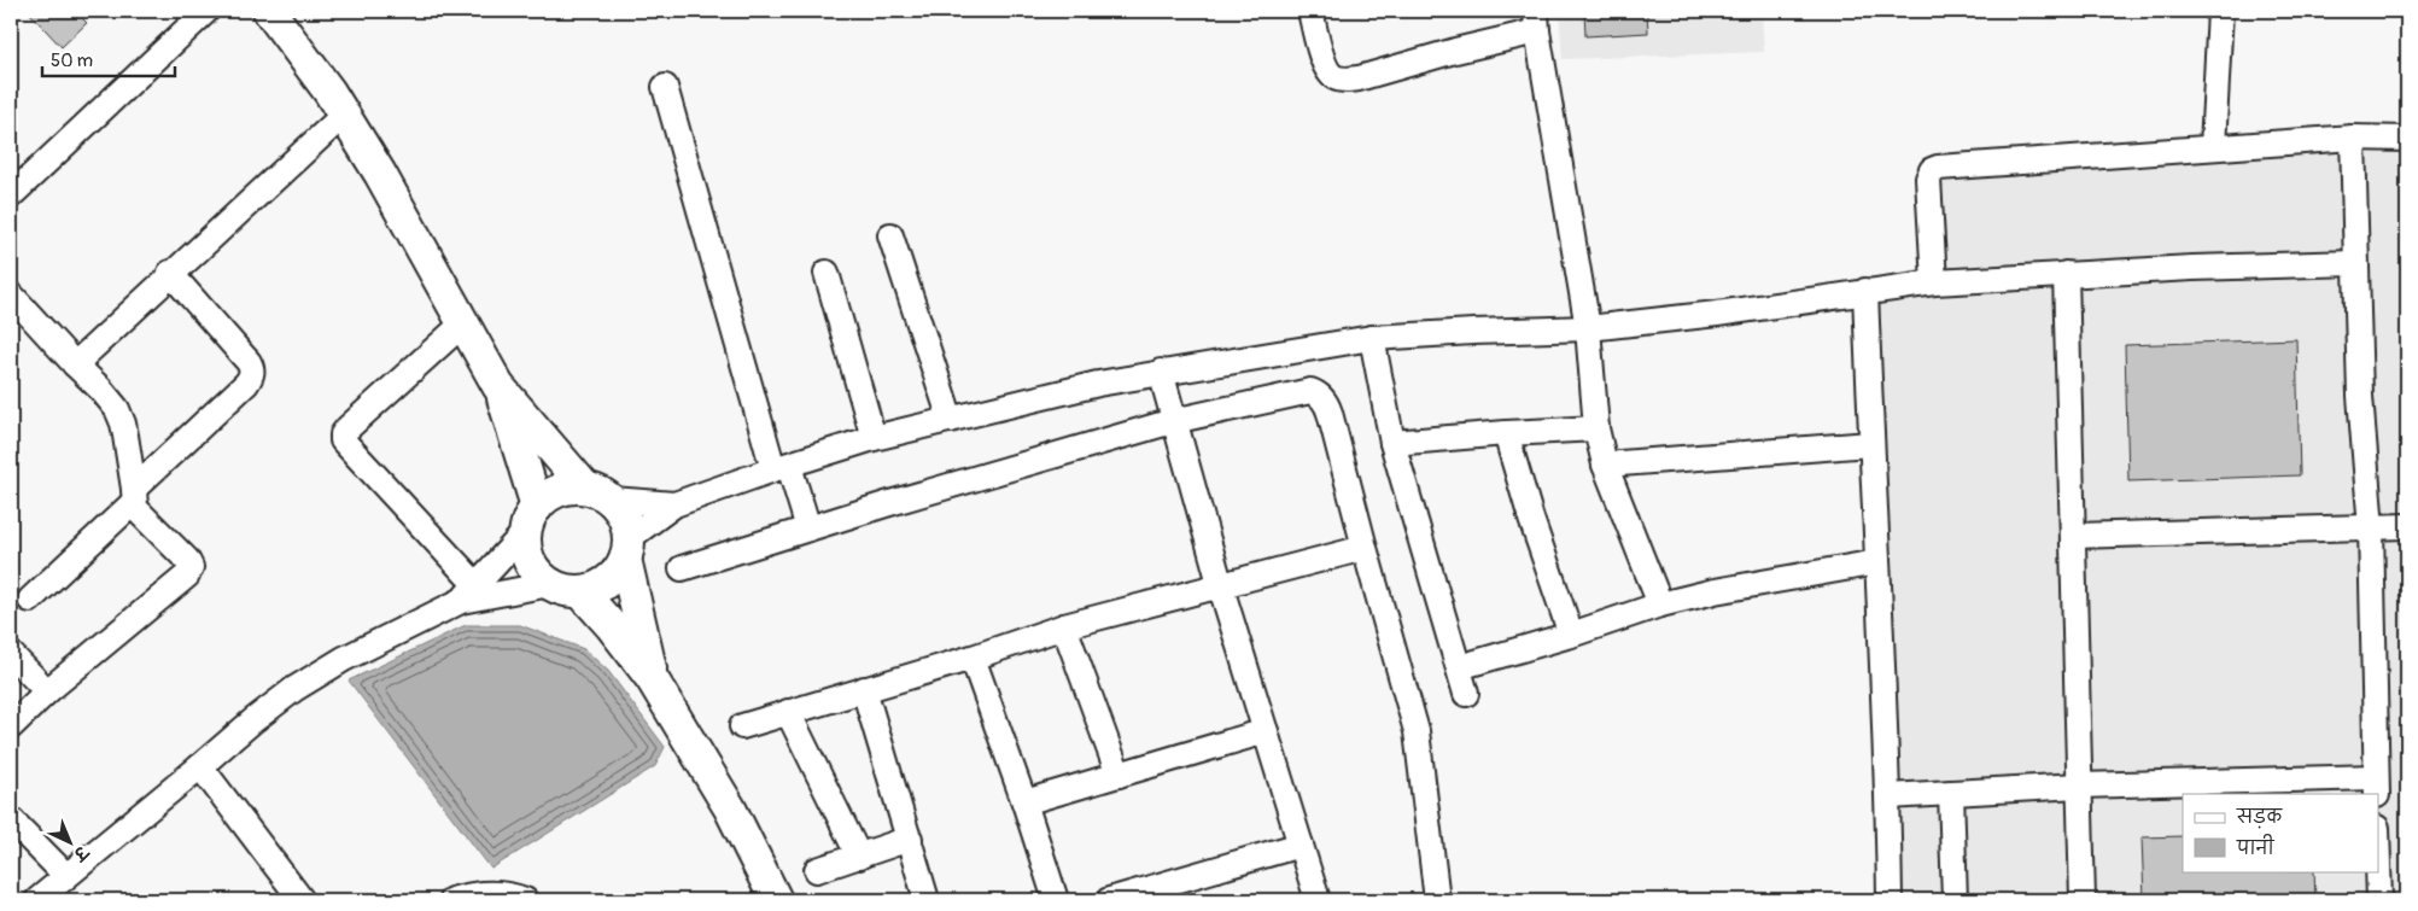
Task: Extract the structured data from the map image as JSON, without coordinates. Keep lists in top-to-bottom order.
{
  "legend": ["सड़क", "पानी"],
  "scale_bar": "50 m",
  "north": "bottom right"
}
